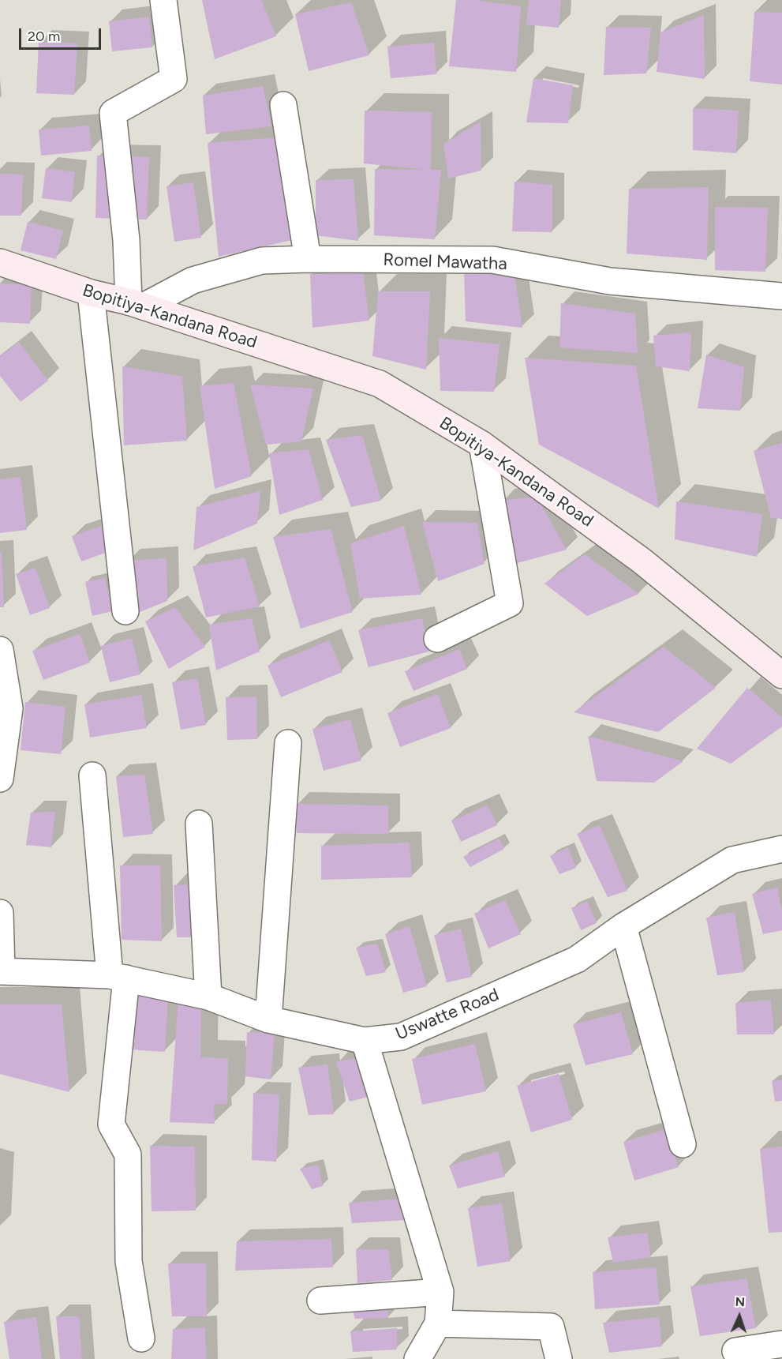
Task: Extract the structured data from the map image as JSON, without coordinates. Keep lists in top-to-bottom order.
{
  "streets": {
    "street": ["Romel Mawatha", "Bopitiya-Kandana Road", "Uswatte Road"]
  },
  "crossings": [
    ["Romel Mawatha", "Bopitiya-Kandana Road"]
  ],
  "scale_bar": "20 m",
  "north": "top"
}
